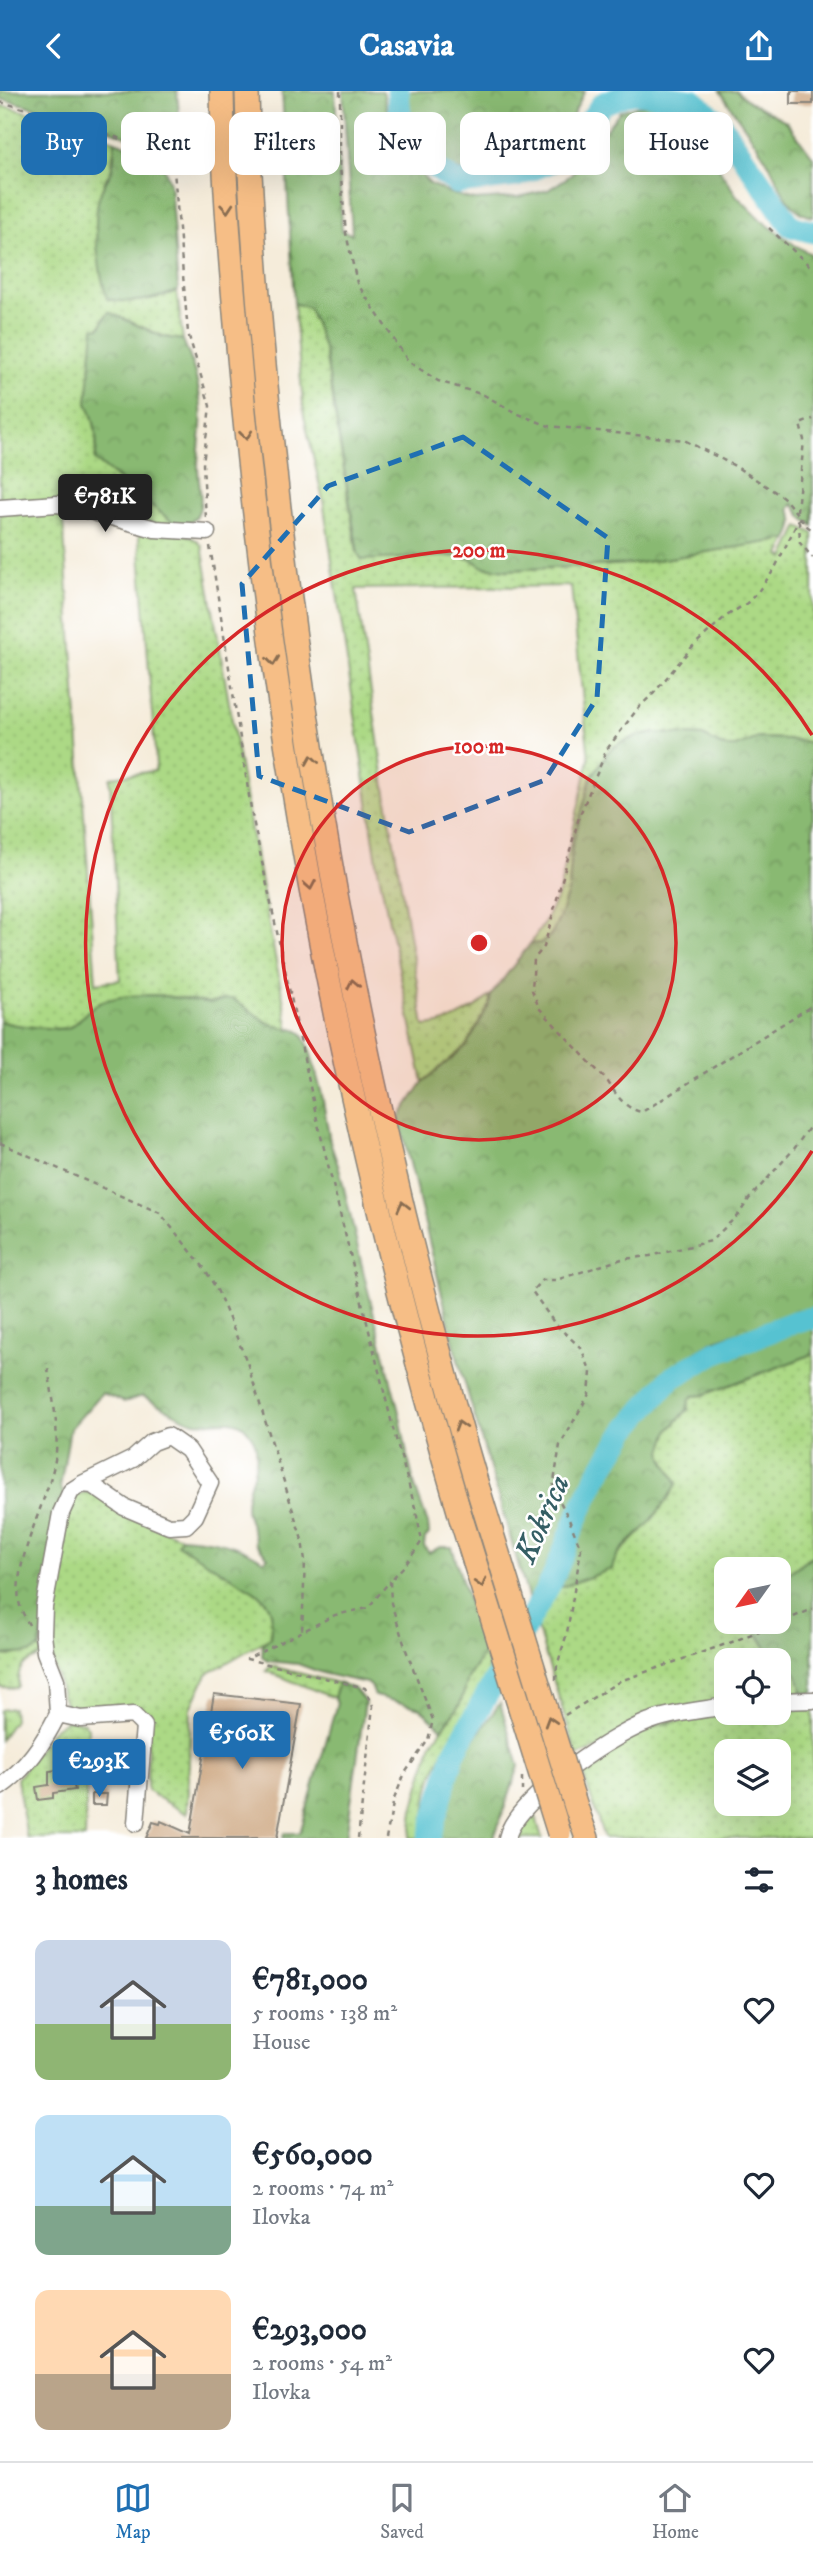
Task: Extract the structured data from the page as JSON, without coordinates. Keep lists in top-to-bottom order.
{
  "water": ["Kokrica"],
  "north": "bottom left",
  "page": {
    "header": "Casavia",
    "chip": [
      "Buy",
      "Rent",
      "Filters",
      "New",
      "Apartment",
      "House"
    ],
    "price": ["€781K", "€560K", "€293K"],
    "heading": "3 homes",
    "list": [
      {
        "name": "€781,000",
        "note": "5 rooms · 138 m² · House"
      },
      {
        "name": "€560,000",
        "note": "2 rooms · 74 m² · Ilovka"
      },
      {
        "name": "€293,000",
        "note": "2 rooms · 54 m² · Ilovka"
      }
    ],
    "tabs": ["Map", "Saved", "Home"]
  },
  "rings": ["200 m", "100 m"]
}
